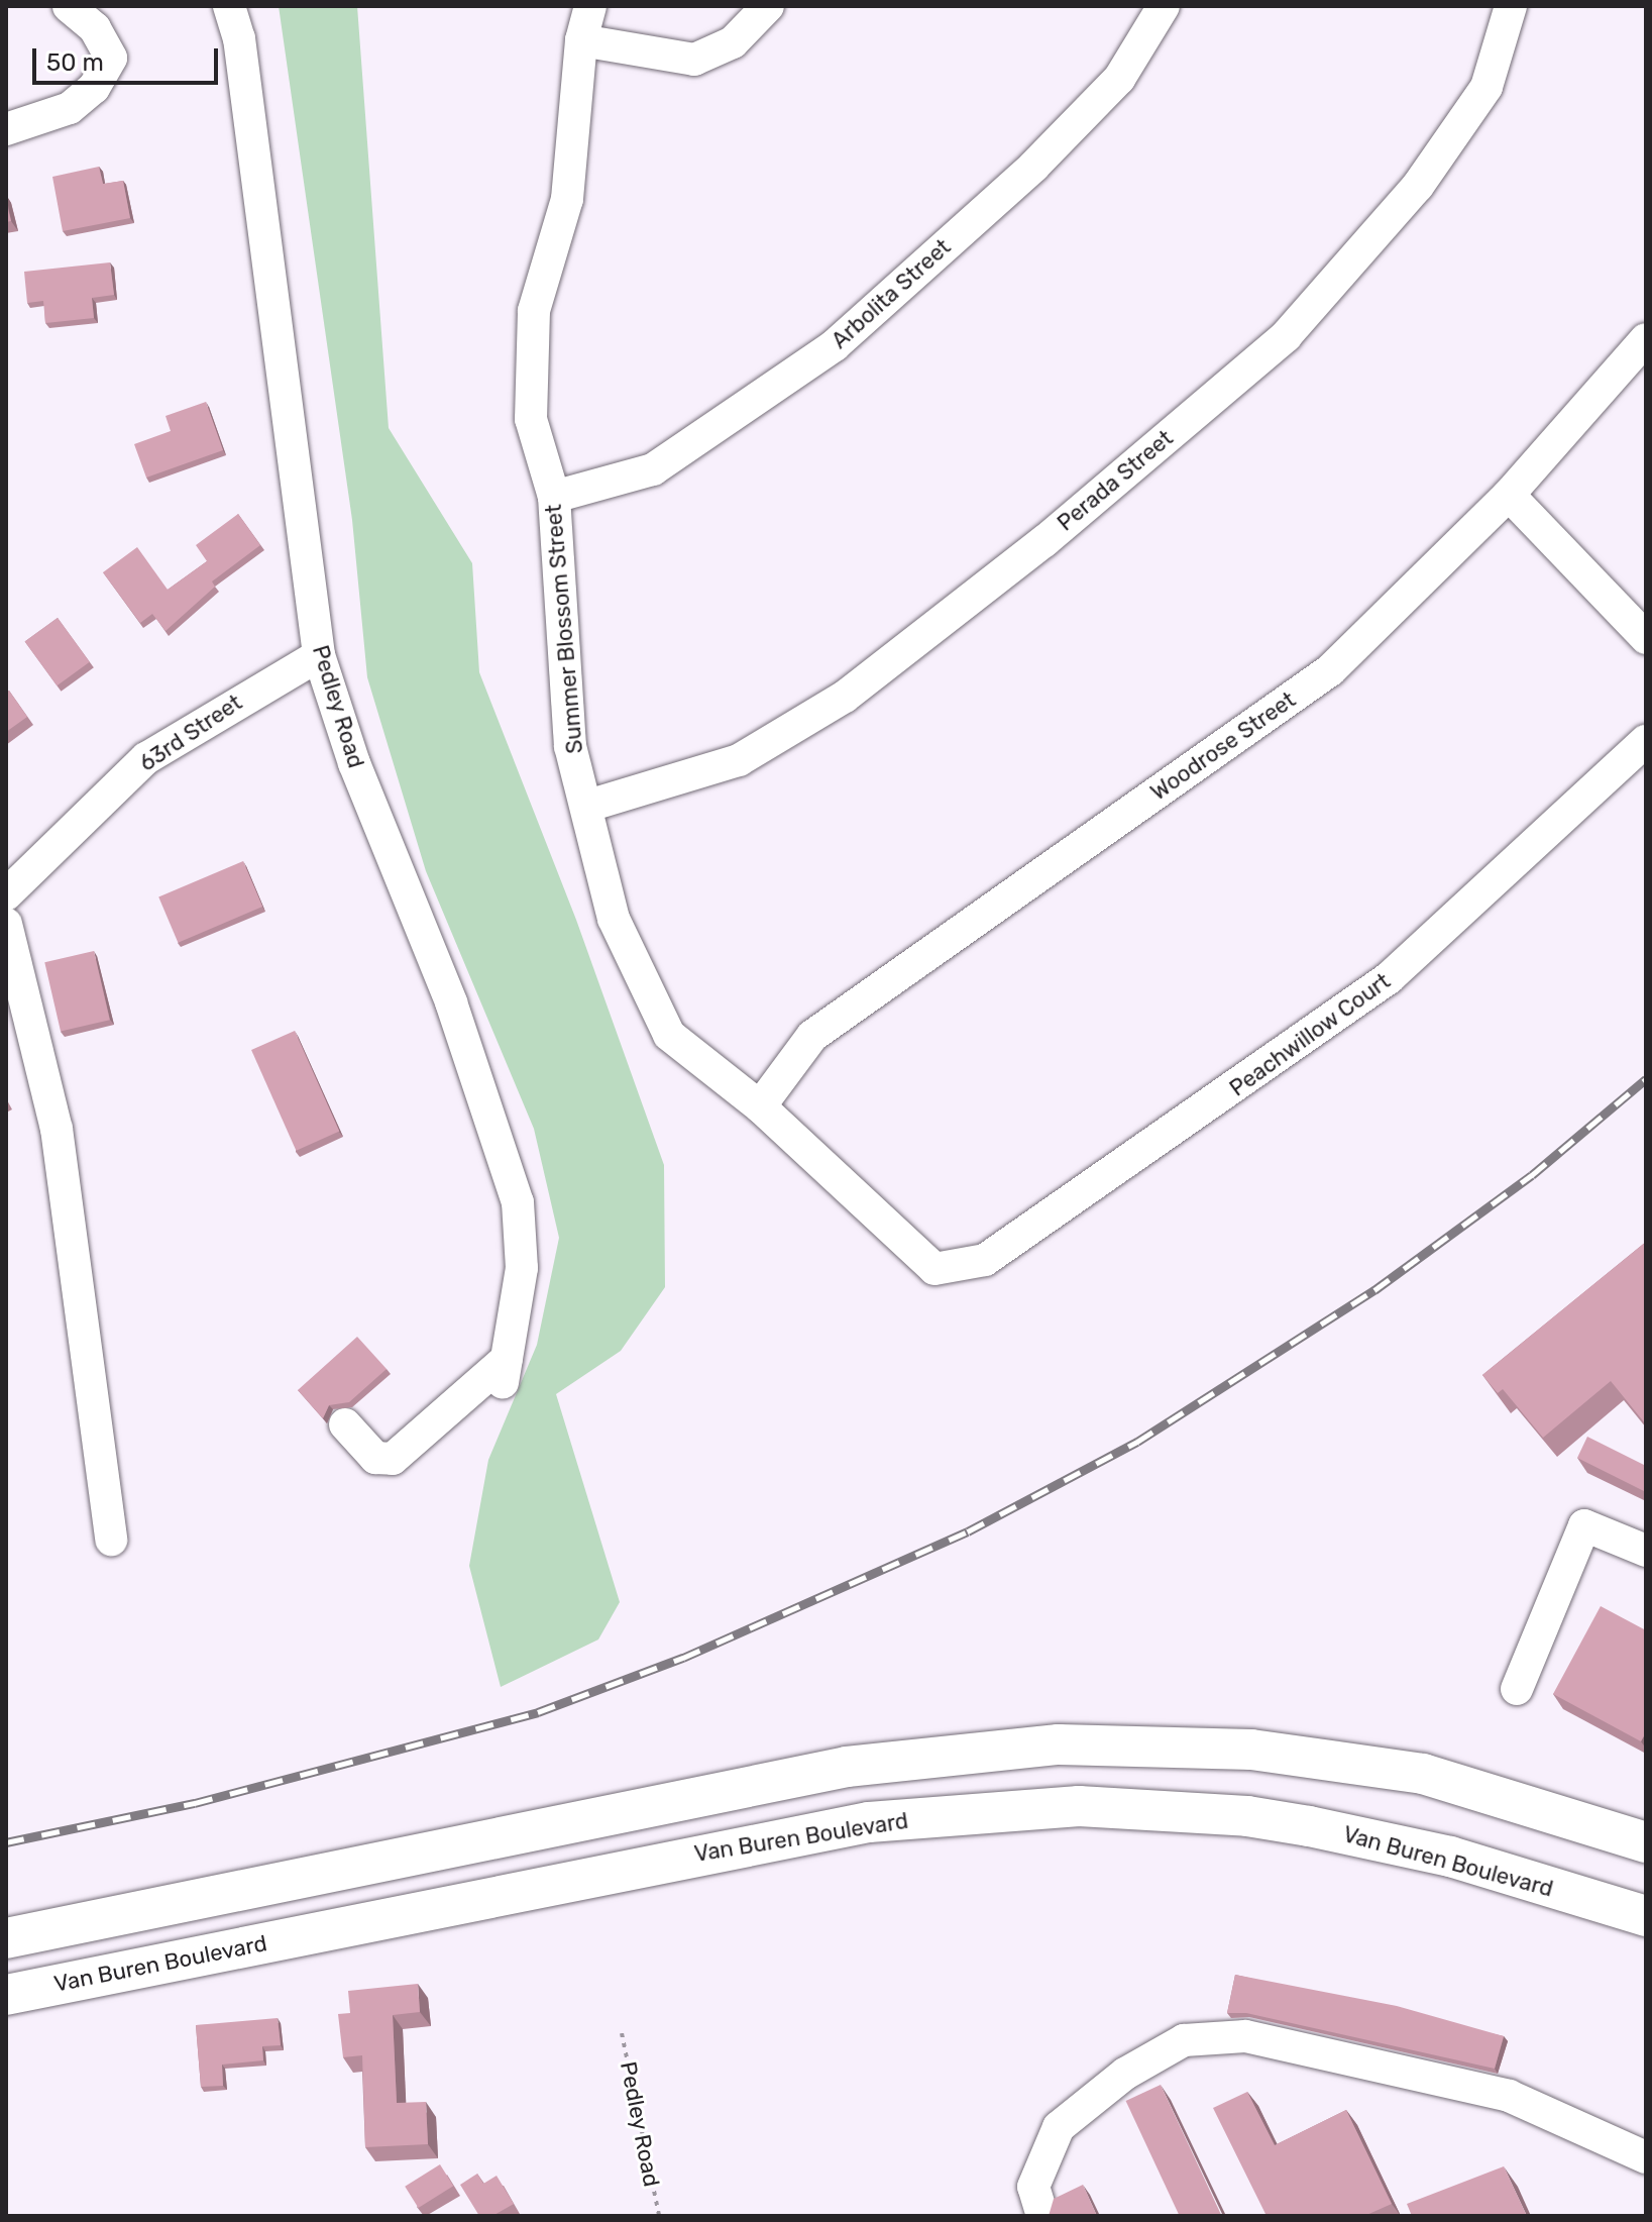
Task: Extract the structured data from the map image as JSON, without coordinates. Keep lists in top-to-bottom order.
{
  "streets": {
    "main road": ["Van Buren Boulevard"],
    "street": [
      "Arbolita Street",
      "Perada Street",
      "Summer Blossom Street",
      "Pedley Road",
      "63rd Street",
      "Woodrose Street",
      "Peachwillow Court"
    ]
  },
  "crossings": [
    ["Arbolita Street", "Summer Blossom Street"],
    ["Perada Street", "Summer Blossom Street"],
    ["Summer Blossom Street", "Woodrose Street"],
    ["Summer Blossom Street", "Peachwillow Court"],
    ["Pedley Road", "63rd Street"]
  ],
  "scale_bar": "50 m"
}
